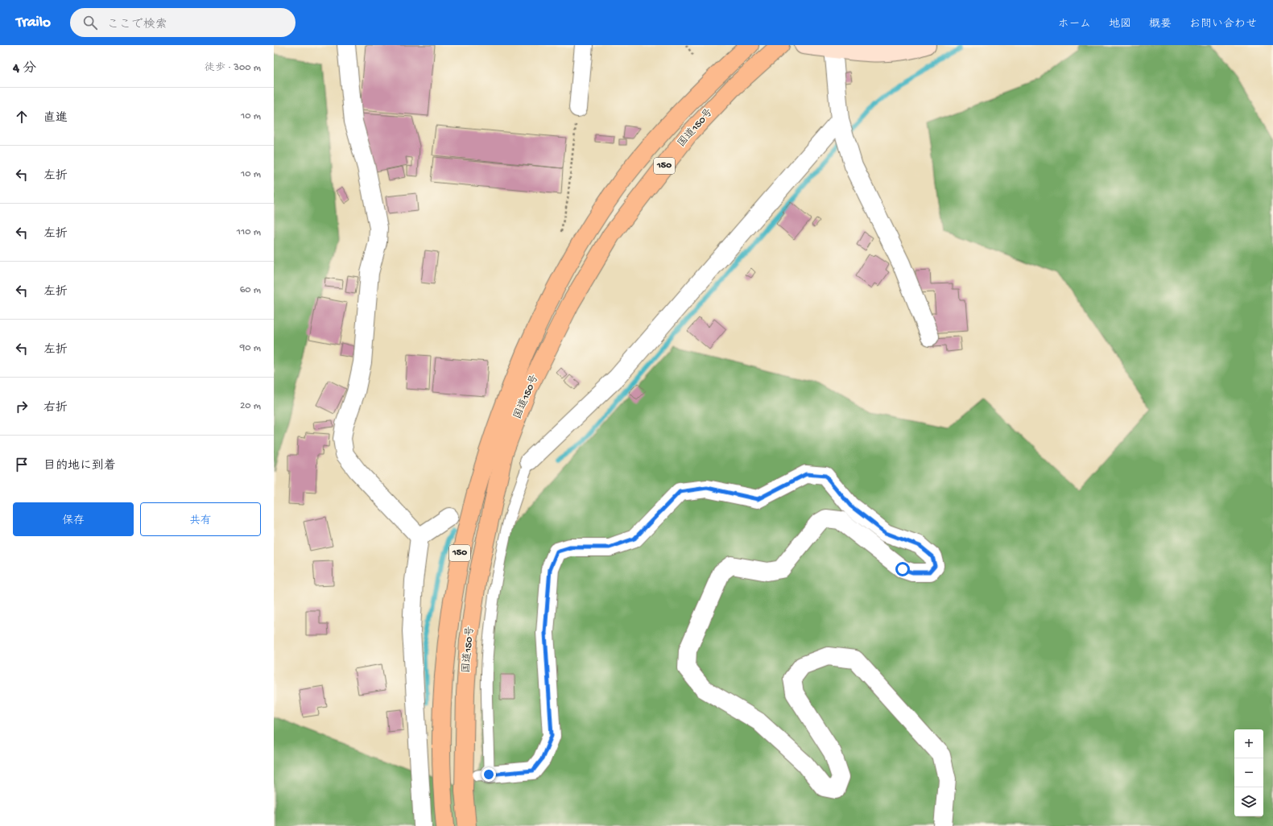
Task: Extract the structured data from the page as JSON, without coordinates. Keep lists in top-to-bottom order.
{
  "streets": {
    "highway": ["国道150号", "150"]
  },
  "page": {
    "header": "Trailo",
    "search": "ここで検索",
    "nav": [
      "ホーム",
      "地図",
      "概要",
      "お問い合わせ"
    ],
    "heading": ["4 分", "徒歩 · 300 m"],
    "list": [
      ["直進", "10 m"],
      ["左折", "10 m"],
      ["左折", "110 m"],
      ["左折", "60 m"],
      ["左折", "90 m"],
      ["右折", "20 m"],
      "目的地に到着"
    ],
    "buttons": ["保存", "共有"],
    "map_buttons": ["+", "−"]
  }
}
